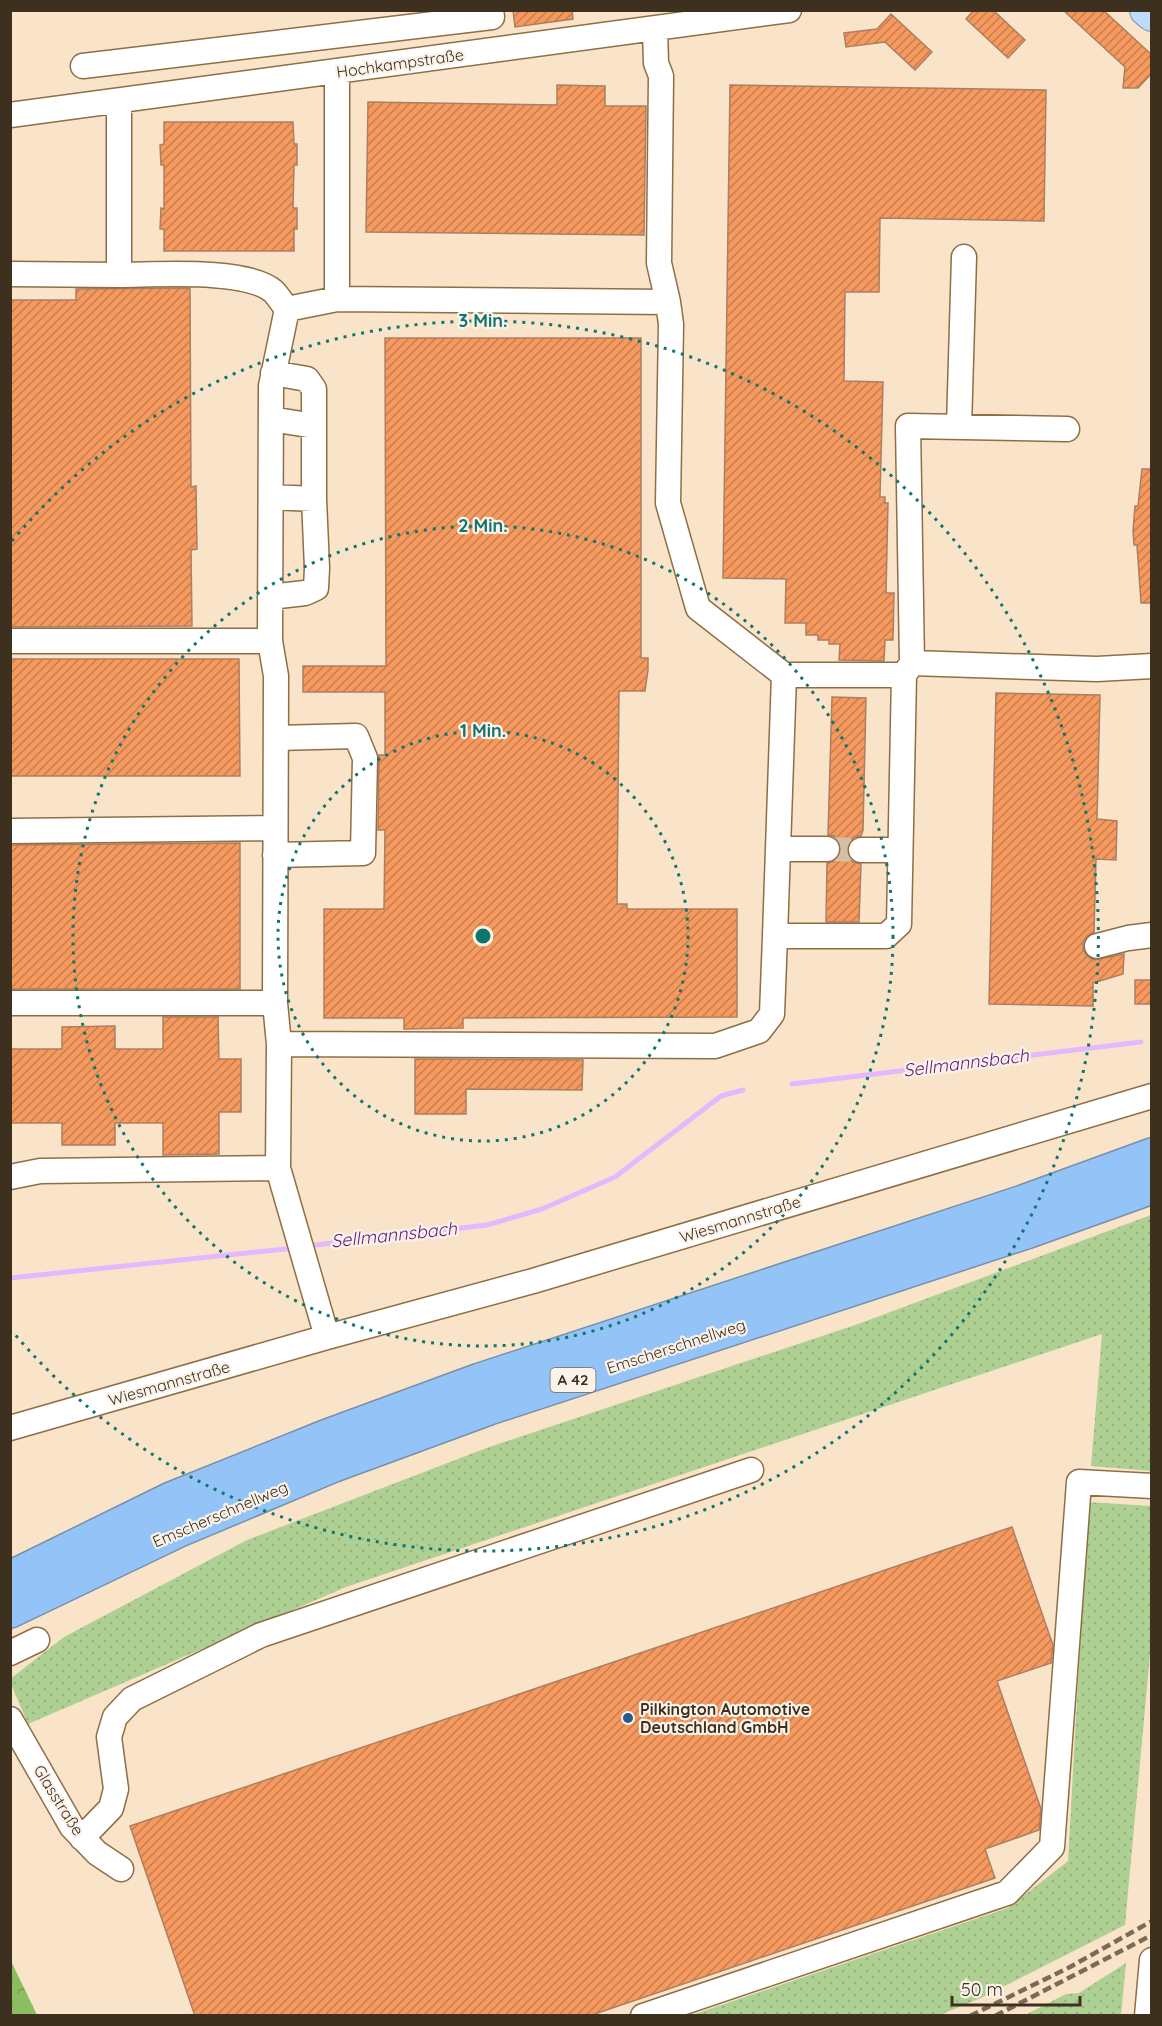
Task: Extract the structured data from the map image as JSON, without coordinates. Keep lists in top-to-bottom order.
{
  "streets": {
    "highway": ["Emscherschnellweg", "A 42"],
    "street": ["Hochkampstraße", "Wiesmannstraße", "Glasstraße"]
  },
  "water": ["Sellmannsbach"],
  "places": ["Pilkington Automotive Deutschland GmbH"],
  "scale_bar": "50 m",
  "rings": ["3 Min.", "2 Min.", "1 Min."]
}
